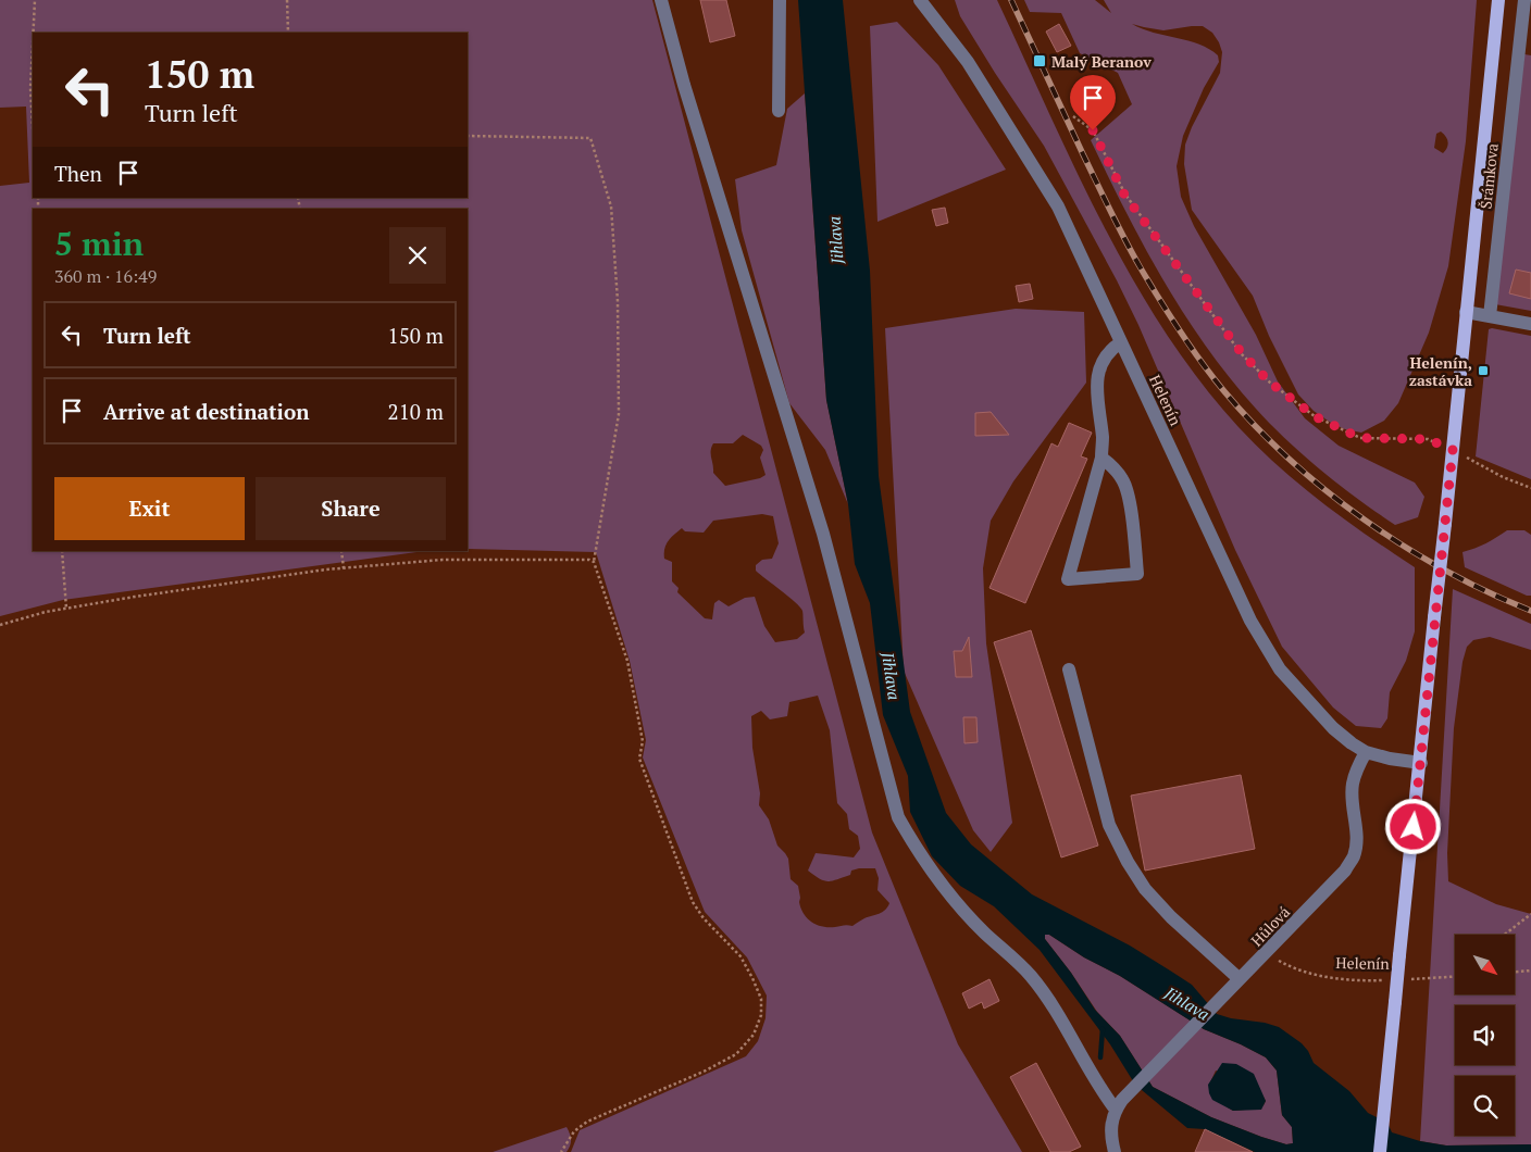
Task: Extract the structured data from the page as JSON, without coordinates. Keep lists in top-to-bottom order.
{
  "streets": {
    "street": ["Šrámkova", "Helenín", "Hůlová"]
  },
  "crossings": [
    ["Helenín", "Hůlová"]
  ],
  "water": ["Jihlava"],
  "places": {
    "transit": ["Malý Beranov", "Helenín, zastávka"]
  },
  "north": "bottom right",
  "page": {
    "turn": ["150 m", "Turn left"],
    "then": "Then",
    "heading": ["5 min", "360 m · 16:49"],
    "list": [
      {
        "name": "Turn left",
        "value": "150 m"
      },
      {
        "name": "Arrive at destination",
        "value": "210 m"
      }
    ],
    "buttons": ["Exit", "Share"]
  }
}
